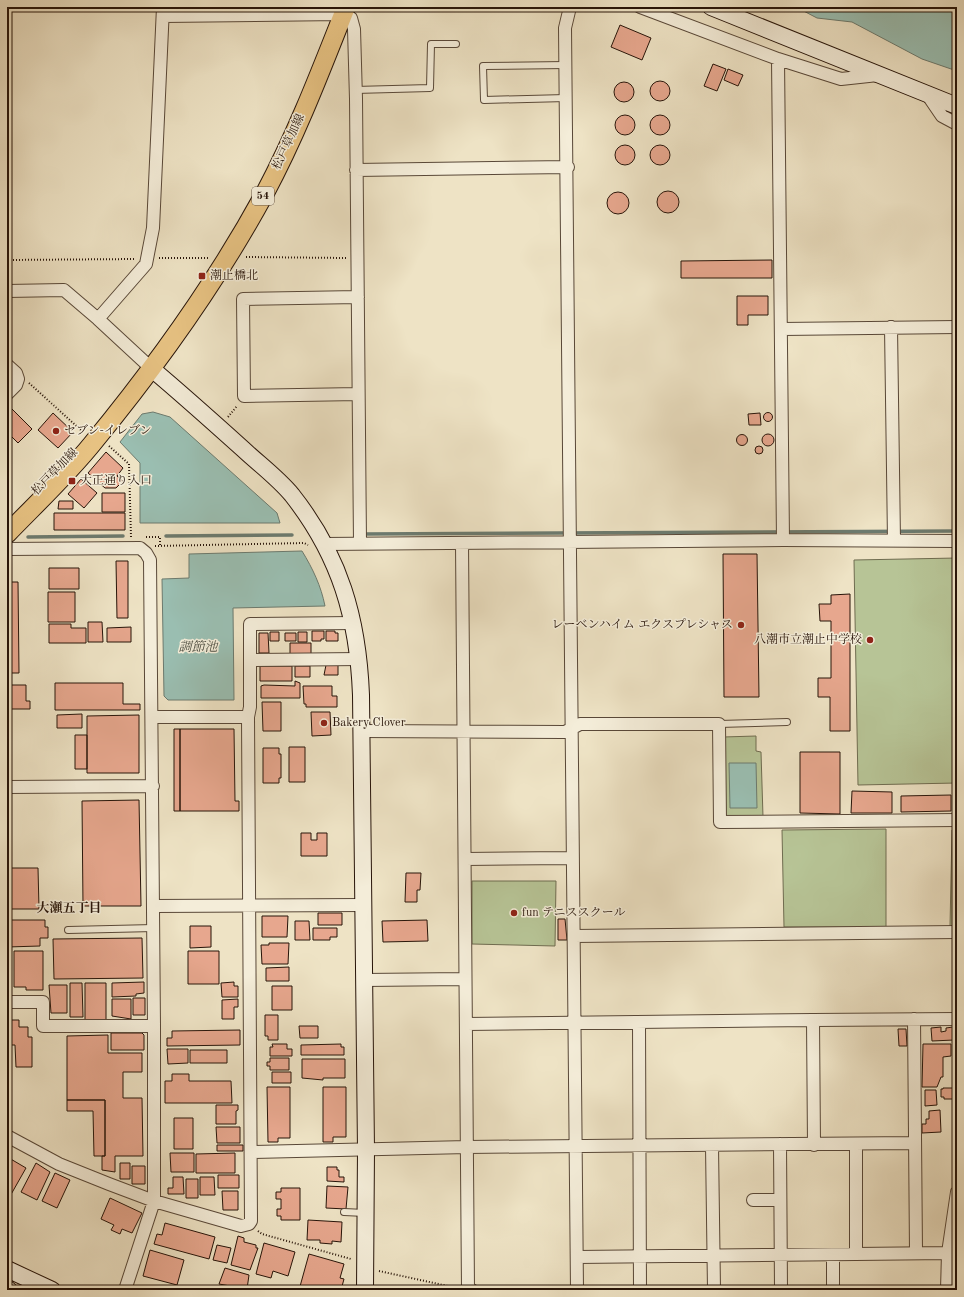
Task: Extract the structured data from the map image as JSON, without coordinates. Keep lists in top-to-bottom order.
{
  "streets": {
    "main road": ["松戸草加線", "54"]
  },
  "districts": ["大瀬五丁目"],
  "water": ["調節池"],
  "places": {
    "transit": ["潮止橋北", "大正通り入口"],
    "other": [
      "セブン-イレブン",
      "レーベンハイム エクスプレシャス",
      "八潮市立潮止中学校",
      "Bakery Clover",
      "fun テニススクール"
    ]
  }
}
